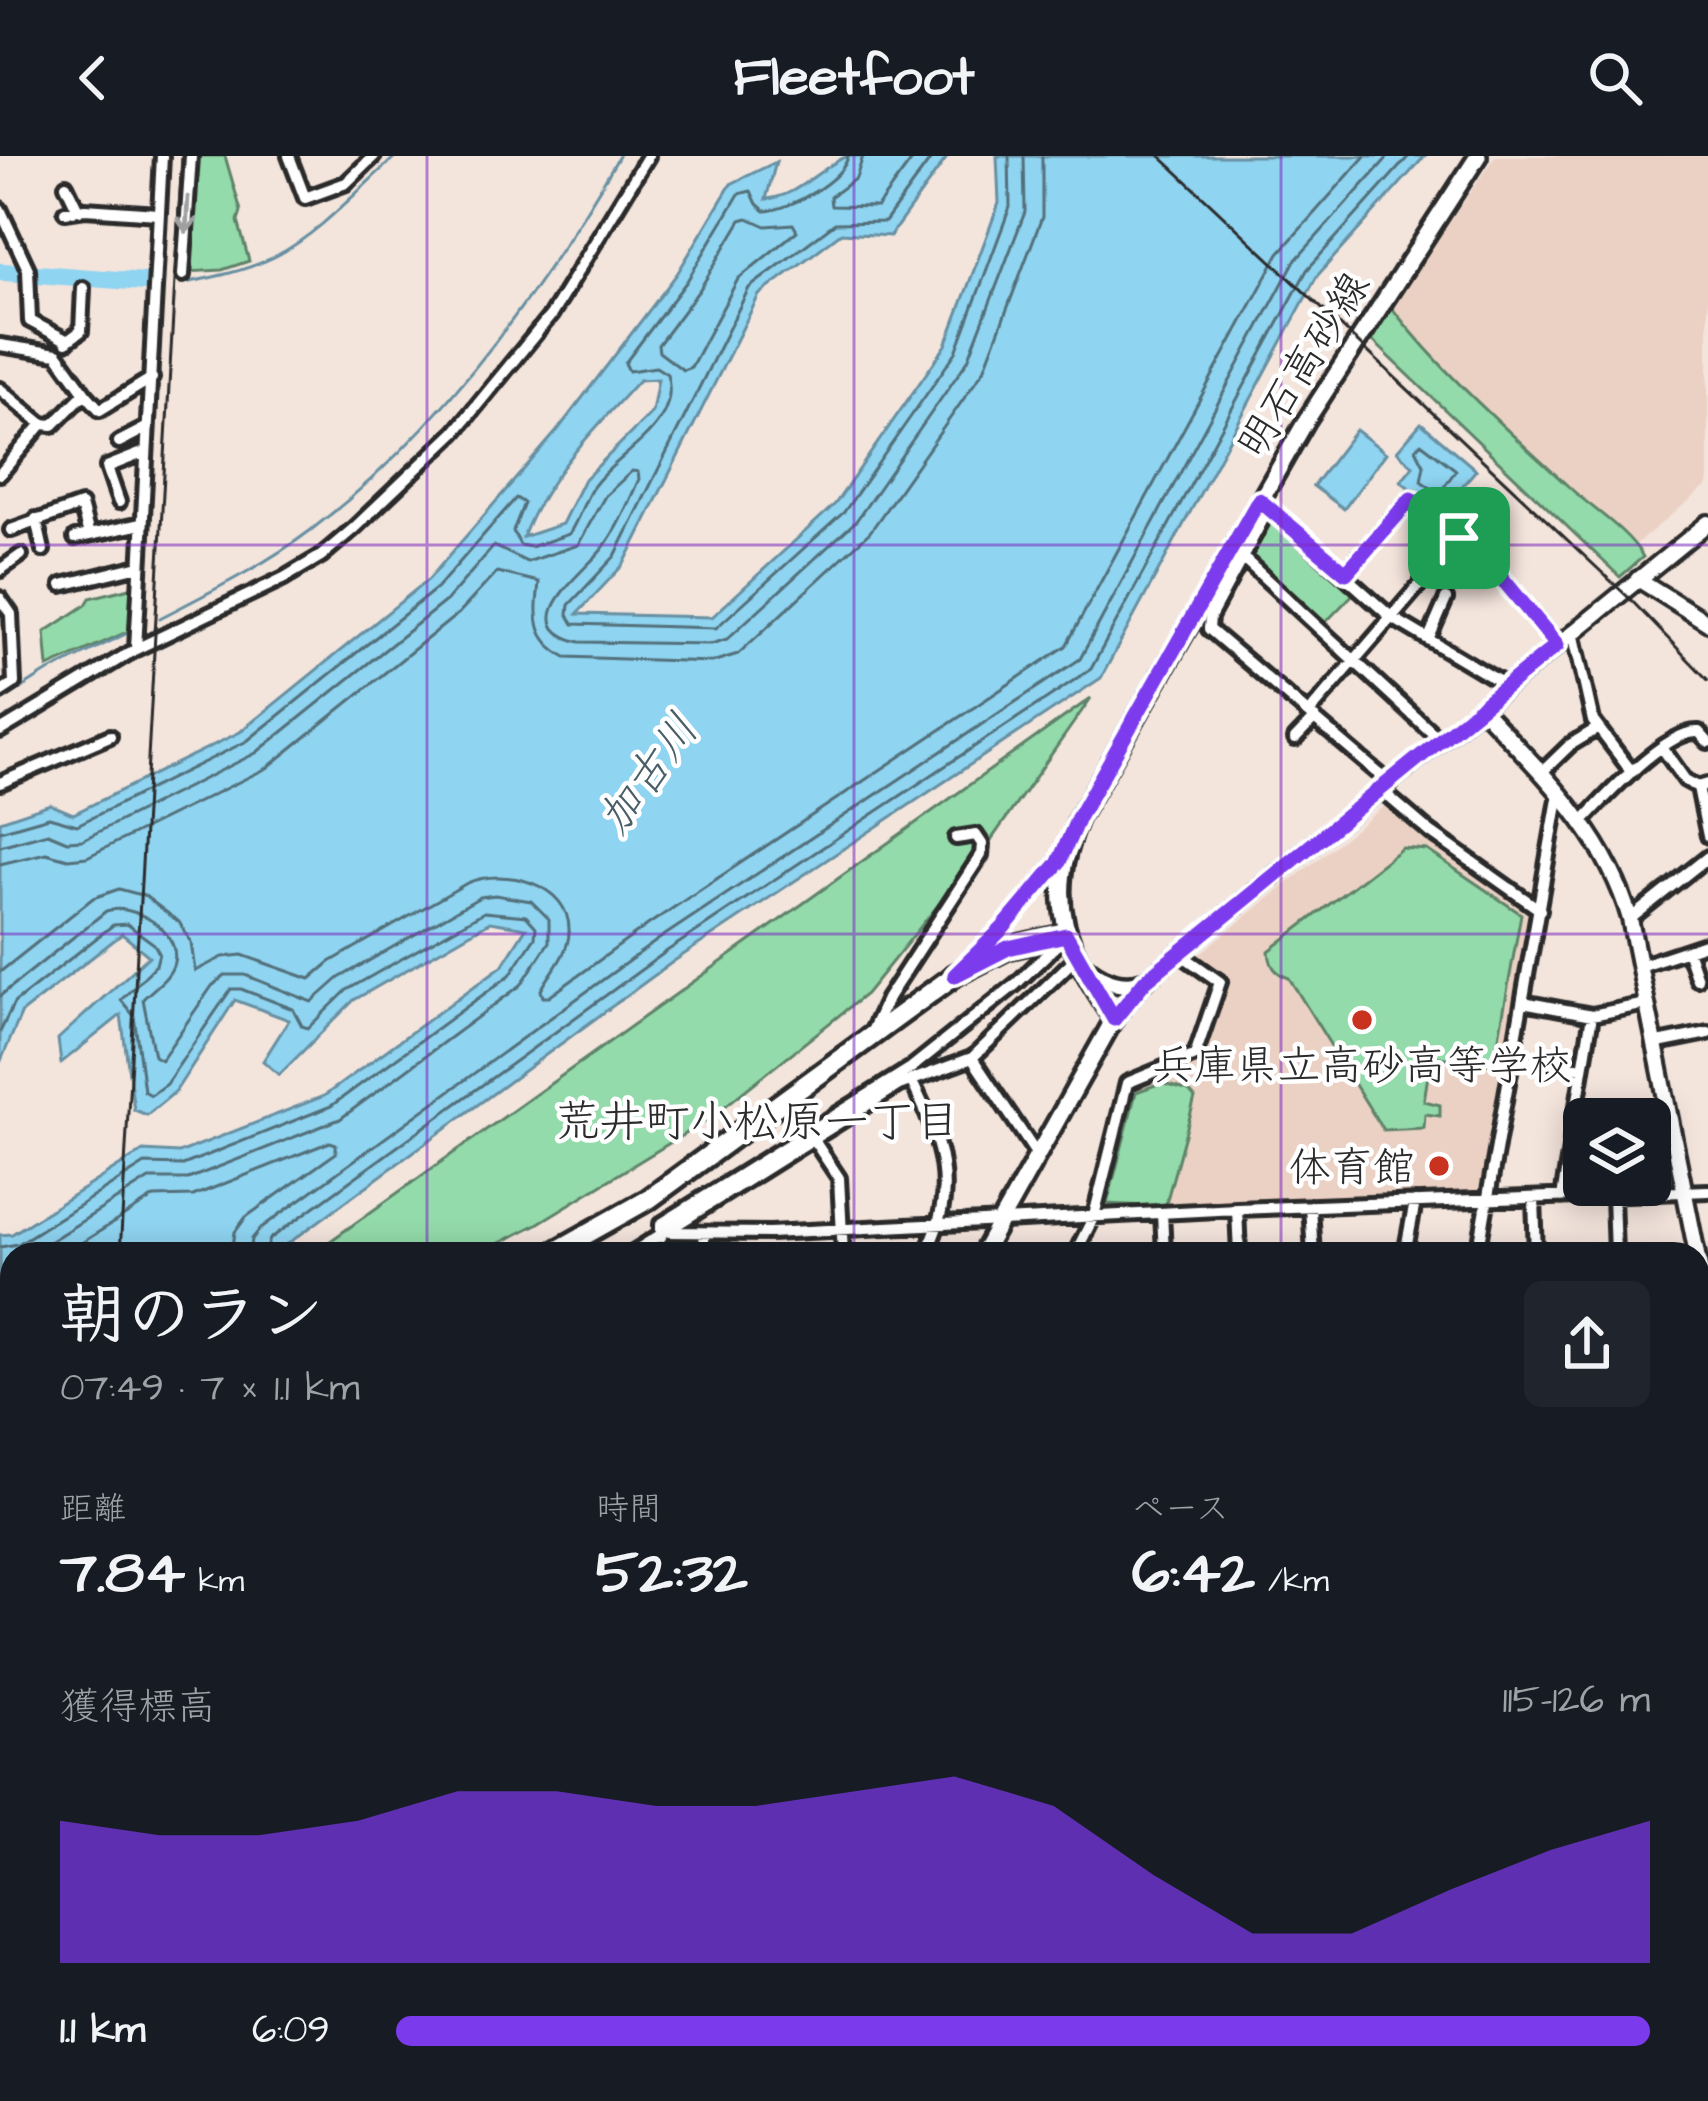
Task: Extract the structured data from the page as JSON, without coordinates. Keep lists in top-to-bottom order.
{
  "streets": {
    "main road": ["明石高砂線"]
  },
  "districts": ["荒井町小松原一丁目"],
  "water": ["加古川"],
  "places": ["兵庫県立高砂高等学校", "体育館"],
  "page": {
    "header": "Fleetfoot",
    "heading": ["朝のラン", "07:49 · 7 × 1.1 km"],
    "stats": [
      ["距離", "7.84 km"],
      ["時間", "52:32"],
      ["ペース", "6:42 /km"]
    ],
    "chart": ["獲得標高", "115–126 m"],
    "list": [
      {
        "name": "1.1 km",
        "note": "6:09"
      }
    ]
  }
}
